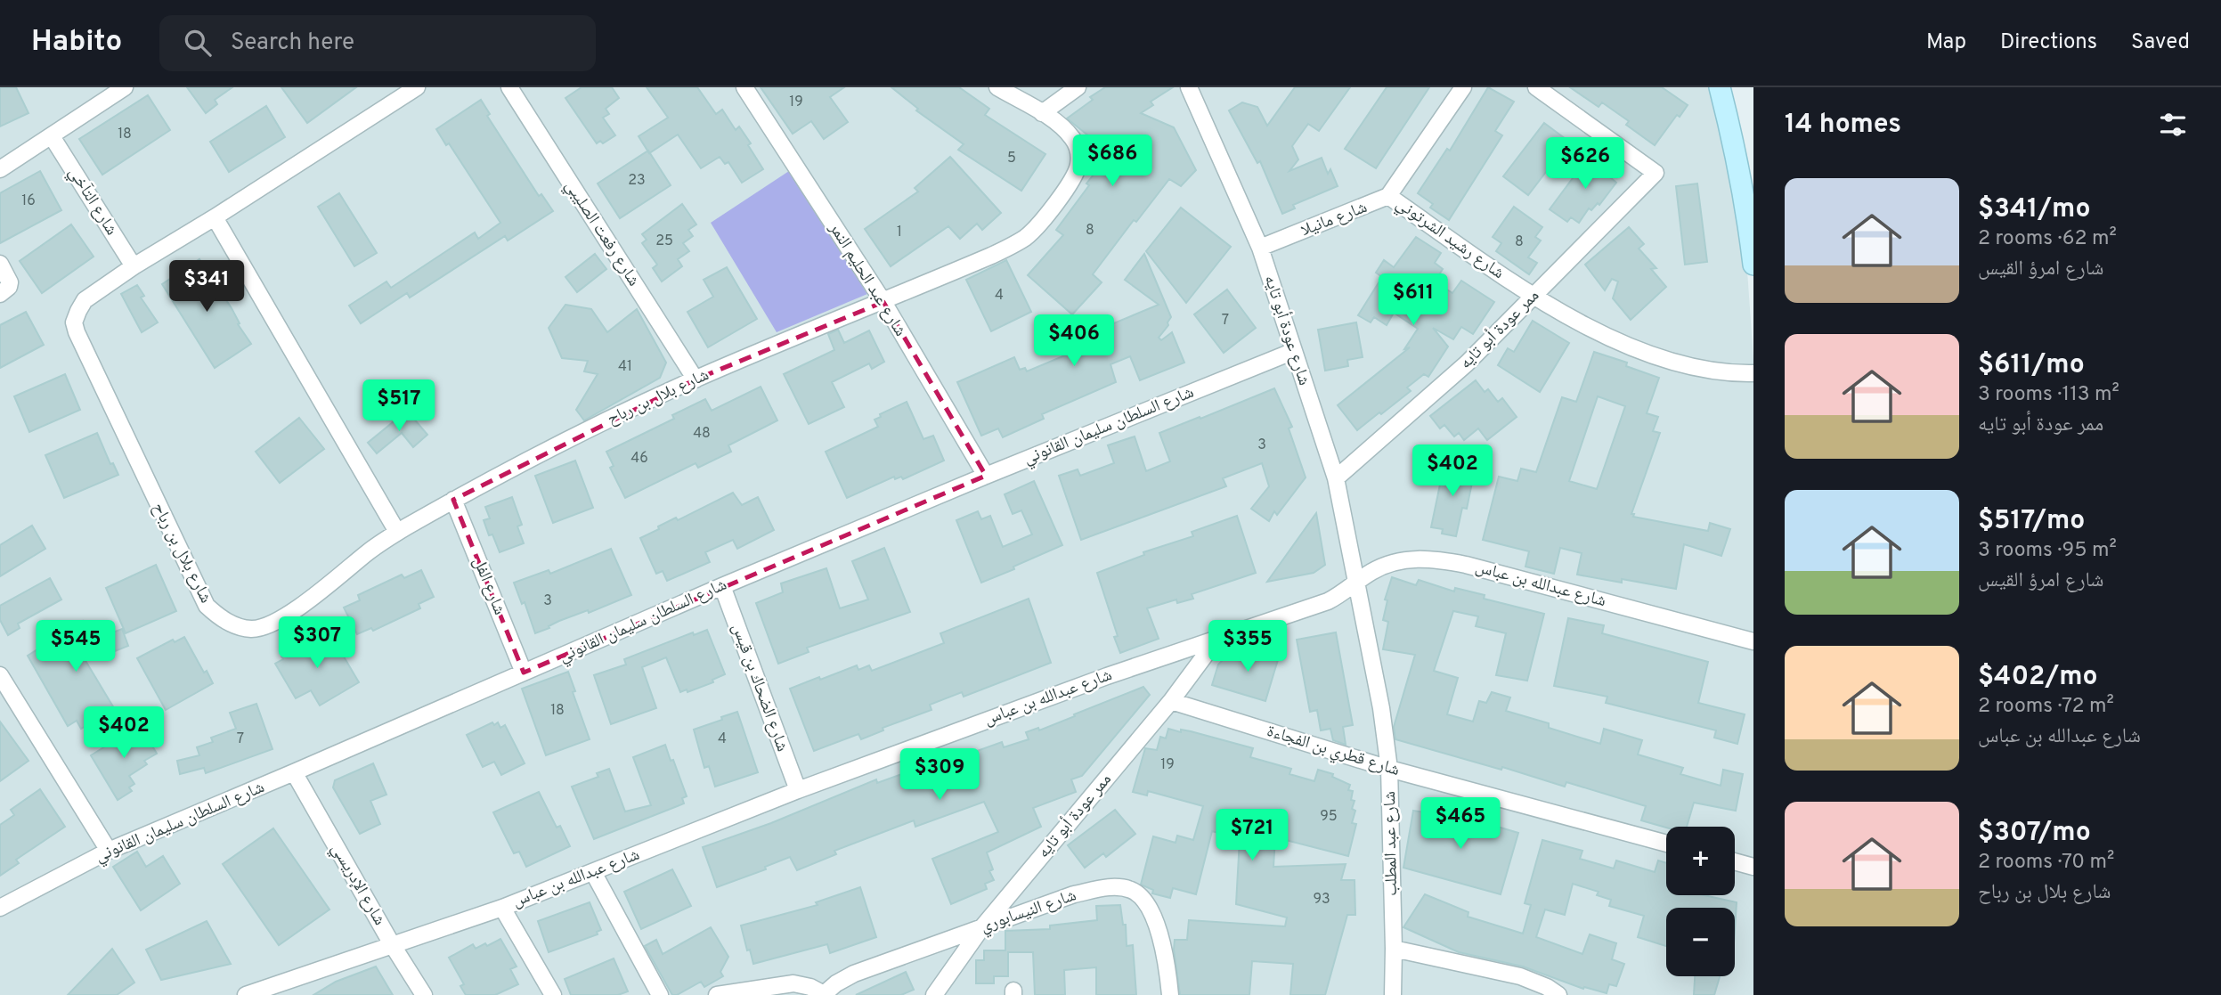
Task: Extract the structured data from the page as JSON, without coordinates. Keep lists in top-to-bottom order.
{
  "streets": {
    "street": [
      "شارع التآخي",
      "شارع مانيلا",
      "شارع رفعت الصليبي",
      "شارع رشيد الشرتوني",
      "شارع عبد الحليم النمر",
      "ممر عودة أبو تايه",
      "شارع عودة أبو تايه",
      "شارع بلال بن رباح",
      "شارع السلطان سليمان القانوني",
      "شارع عبدالله بن عباس",
      "شارع الفل",
      "شارع الضحاك بن قيس",
      "شارع قطري بن الفجاءة",
      "شارع عبد المطلب",
      "شارع الإدريسي",
      "شارع النيسابوري"
    ]
  },
  "crossings": [
    ["شارع التآخي", "شارع بلال بن رباح"],
    ["شارع مانيلا", "شارع رشيد الشرتوني"],
    ["شارع مانيلا", "شارع عودة أبو تايه"],
    ["شارع رفعت الصليبي", "شارع بلال بن رباح"],
    ["شارع رشيد الشرتوني", "ممر عودة أبو تايه"],
    ["شارع عبد الحليم النمر", "شارع بلال بن رباح"],
    ["شارع عبد الحليم النمر", "شارع السلطان سليمان القانوني"],
    ["ممر عودة أبو تايه", "شارع عودة أبو تايه"],
    ["ممر عودة أبو تايه", "شارع عبدالله بن عباس"],
    ["ممر عودة أبو تايه", "شارع قطري بن الفجاءة"],
    ["ممر عودة أبو تايه", "شارع النيسابوري"],
    ["شارع عودة أبو تايه", "شارع السلطان سليمان القانوني"],
    ["شارع عودة أبو تايه", "شارع عبدالله بن عباس"],
    ["شارع عودة أبو تايه", "شارع عبد المطلب"],
    ["شارع بلال بن رباح", "شارع الفل"],
    ["شارع السلطان سليمان القانوني", "شارع الفل"],
    ["شارع السلطان سليمان القانوني", "شارع الضحاك بن قيس"],
    ["شارع السلطان سليمان القانوني", "شارع الإدريسي"],
    ["شارع عبدالله بن عباس", "شارع الضحاك بن قيس"],
    ["شارع عبدالله بن عباس", "شارع عبد المطلب"],
    ["شارع عبدالله بن عباس", "شارع الإدريسي"],
    ["شارع قطري بن الفجاءة", "شارع عبد المطلب"]
  ],
  "house_numbers": [
    "19",
    "18",
    "5",
    "23",
    "16",
    "8",
    "1",
    "25",
    "8",
    "4",
    "7",
    "41",
    "48",
    "3",
    "46",
    "3",
    "18",
    "7",
    "4",
    "19",
    "95",
    "93"
  ],
  "page": {
    "header": "Habito",
    "search": "Search here",
    "nav": ["Map", "Directions", "Saved"],
    "heading": "14 homes",
    "price": [
      "$686",
      "$626",
      "$341",
      "$611",
      "$406",
      "$517",
      "$402",
      "$307",
      "$545",
      "$355",
      "$402",
      "$309",
      "$465",
      "$721"
    ],
    "list": [
      {
        "name": "$341/mo",
        "note": "2 rooms · 62 m² · شارع امرؤ القيس"
      },
      {
        "name": "$611/mo",
        "note": "3 rooms · 113 m² · ممر عودة أبو تايه"
      },
      {
        "name": "$517/mo",
        "note": "3 rooms · 95 m² · شارع امرؤ القيس"
      },
      {
        "name": "$402/mo",
        "note": "2 rooms · 72 m² · شارع عبدالله بن عباس"
      },
      {
        "name": "$307/mo",
        "note": "2 rooms · 70 m² · شارع بلال بن رباح"
      }
    ],
    "map_buttons": ["+", "−"]
  }
}
